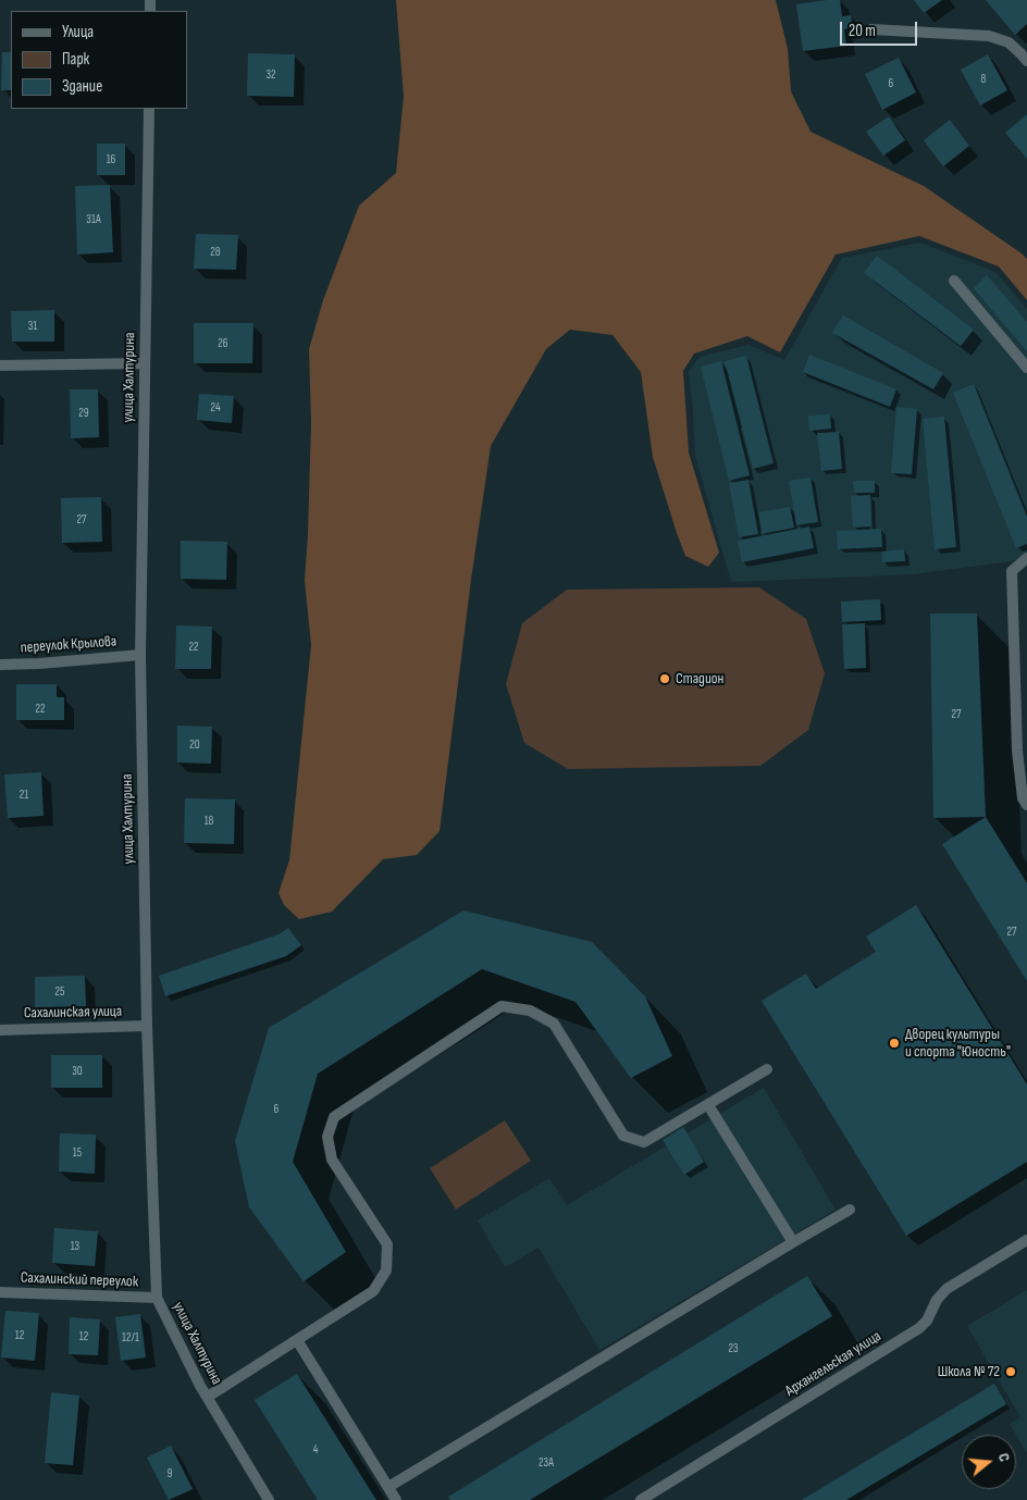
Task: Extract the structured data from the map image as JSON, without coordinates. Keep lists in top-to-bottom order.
{
  "streets": {
    "street": [
      "улица Халтурина",
      "переулок Крылова",
      "Сахалинская улица",
      "Сахалинский переулок",
      "Архангельская улица"
    ]
  },
  "crossings": [
    ["улица Халтурина", "переулок Крылова"],
    ["улица Халтурина", "Сахалинская улица"],
    ["улица Халтурина", "Сахалинский переулок"]
  ],
  "places": ["Стадион", "Дворец культуры и спорта \"Юность\"", "Школа № 72"],
  "house_numbers": [
    "32",
    "8",
    "6",
    "16",
    "31А",
    "28",
    "31",
    "26",
    "24",
    "29",
    "27",
    "22",
    "22",
    "27",
    "20",
    "21",
    "18",
    "27",
    "25",
    "30",
    "6",
    "15",
    "13",
    "12",
    "12",
    "12/1",
    "23",
    "4",
    "23А",
    "9"
  ],
  "legend": ["Улица", "Парк", "Здание"],
  "scale_bar": "20 m",
  "north": "right"
}
